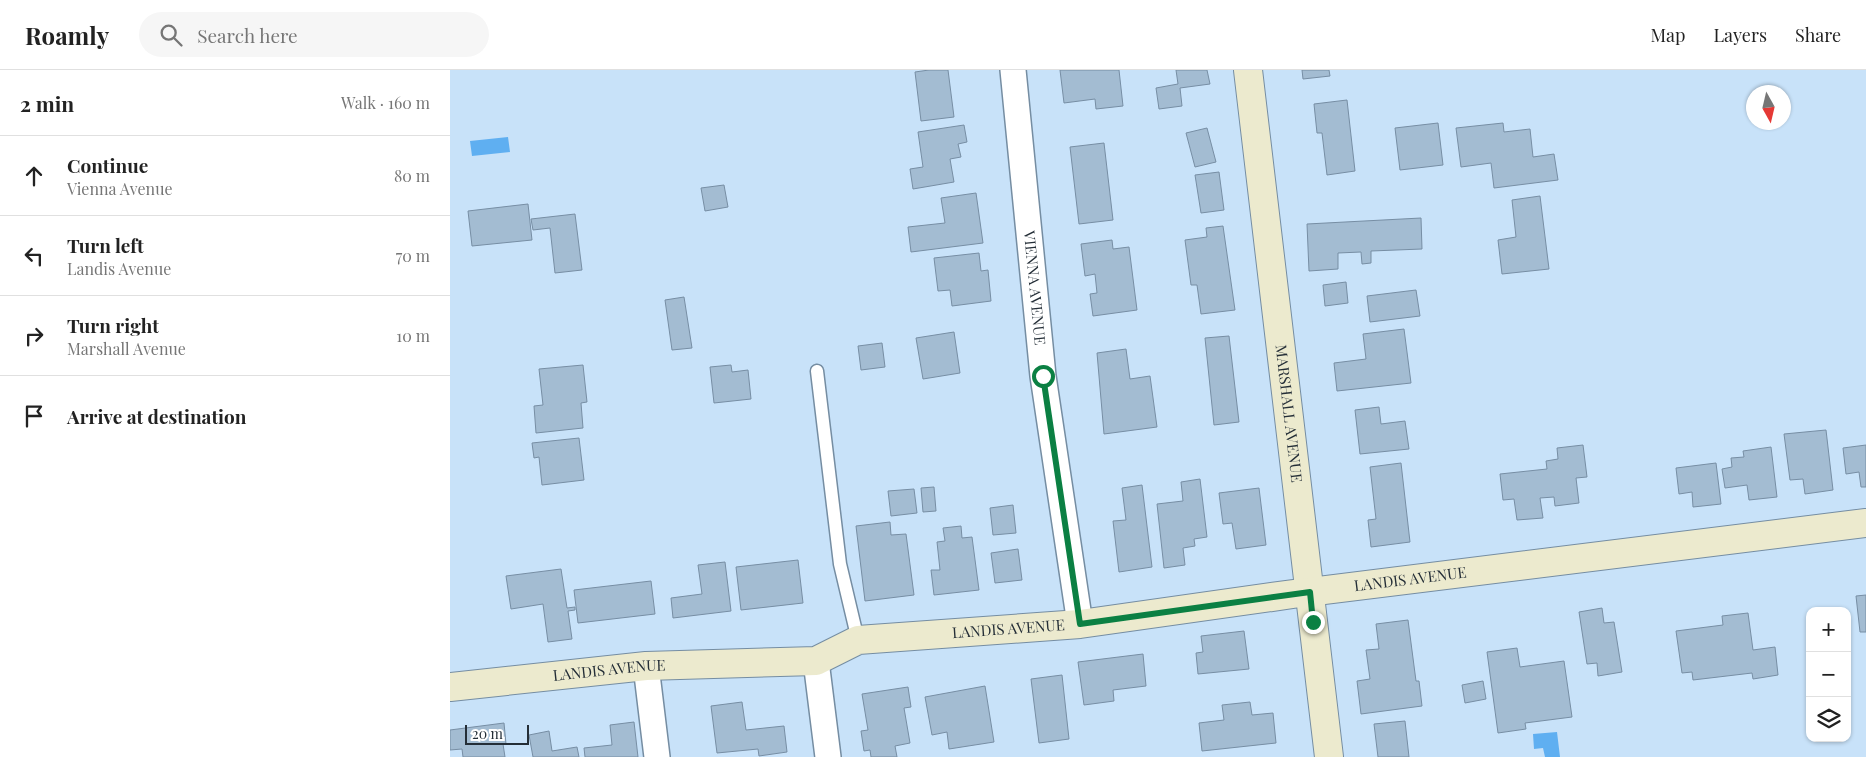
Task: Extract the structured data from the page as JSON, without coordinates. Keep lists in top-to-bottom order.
{
  "streets": {
    "street": ["VIENNA AVENUE", "MARSHALL AVENUE", "LANDIS AVENUE"]
  },
  "crossings": [
    ["VIENNA AVENUE", "LANDIS AVENUE"],
    ["MARSHALL AVENUE", "LANDIS AVENUE"]
  ],
  "scale_bar": "20 m",
  "north": "bottom",
  "page": {
    "header": "Roamly",
    "search": "Search here",
    "nav": ["Map", "Layers", "Share"],
    "heading": ["2 min", "Walk · 160 m"],
    "list": [
      ["Continue", "Vienna Avenue", "80 m"],
      ["Turn left", "Landis Avenue", "70 m"],
      ["Turn right", "Marshall Avenue", "10 m"],
      "Arrive at destination"
    ],
    "map_buttons": ["+", "−"],
    "scale": "20 m"
  }
}
